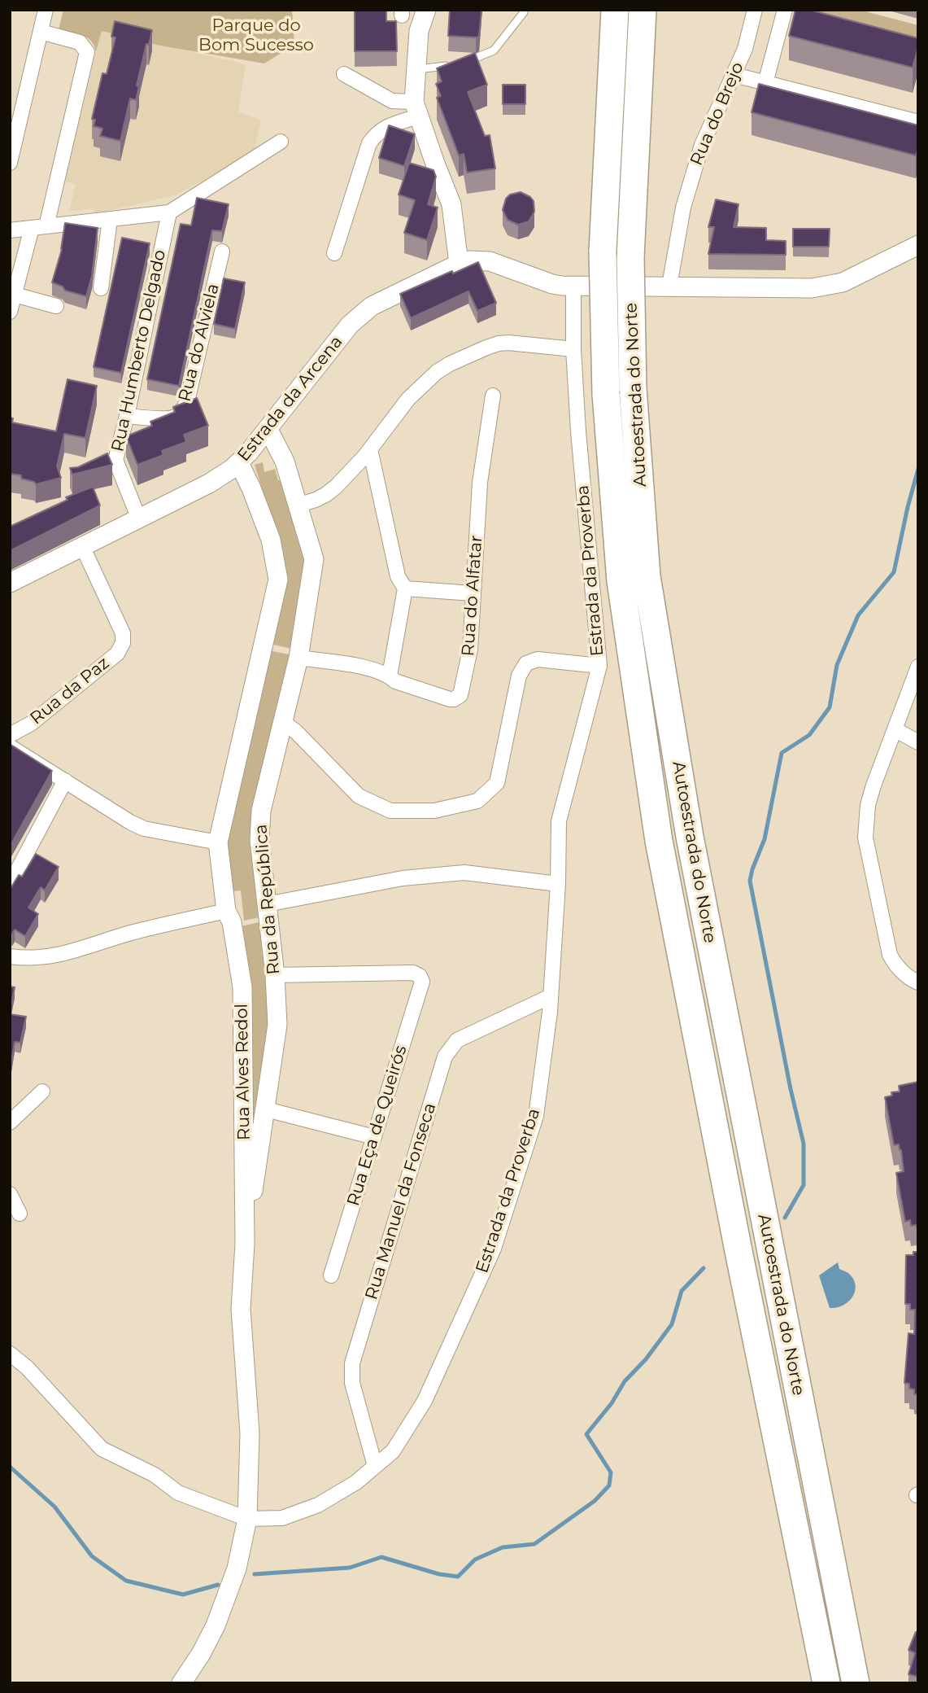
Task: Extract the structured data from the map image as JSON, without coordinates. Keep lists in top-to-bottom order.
{
  "streets": {
    "highway": ["Autoestrada do Norte"],
    "street": [
      "Rua do Brejo",
      "Rua do Alviela",
      "Rua Humberto Delgado",
      "Estrada da Arcena",
      "Estrada da Proverba",
      "Rua do Alfatar",
      "Rua da Paz",
      "Rua da República",
      "Rua Alves Redol",
      "Rua Eça de Queirós",
      "Rua Manuel da Fonseca"
    ]
  },
  "crossings": [
    ["Rua do Brejo", "Estrada da Arcena"],
    ["Rua do Alviela", "Rua Humberto Delgado"],
    ["Rua Humberto Delgado", "Estrada da Arcena"],
    ["Estrada da Arcena", "Estrada da Proverba"],
    ["Estrada da Arcena", "Rua da Paz"],
    ["Estrada da Arcena", "Rua da República"],
    ["Estrada da Arcena", "Rua Alves Redol"],
    ["Estrada da Proverba", "Rua Alves Redol"],
    ["Estrada da Proverba", "Rua Manuel da Fonseca"],
    ["Rua do Alfatar", "Rua da República"],
    ["Rua da República", "Rua Alves Redol"],
    ["Rua da República", "Rua Eça de Queirós"]
  ],
  "parks": ["Parque do Bom Sucesso"]
}
